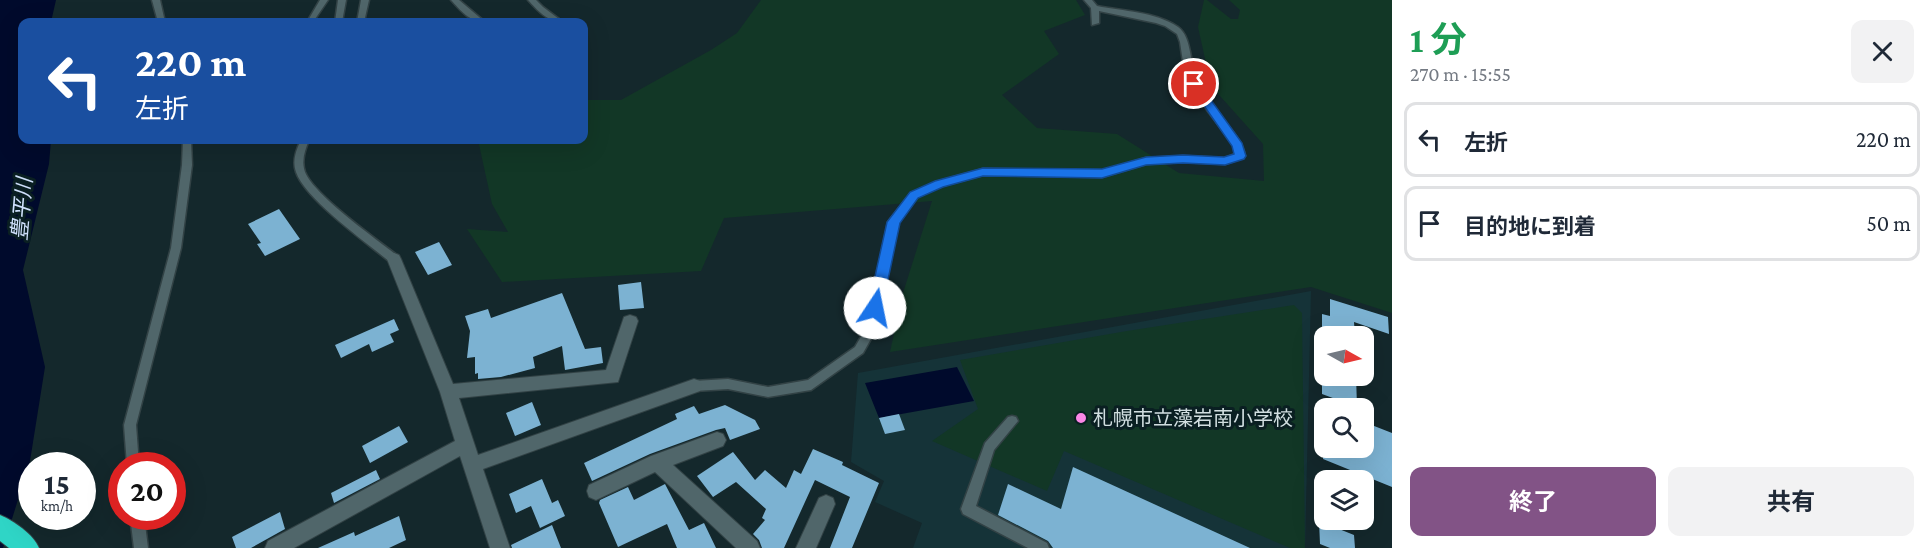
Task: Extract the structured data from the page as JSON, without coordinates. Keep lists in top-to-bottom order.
{
  "water": ["豊平川"],
  "places": ["札幌市立藻岩南小学校"],
  "north": "right",
  "page": {
    "heading": ["1 分", "270 m · 15:55"],
    "turn": ["220 m", "左折"],
    "list": [
      {
        "name": "左折",
        "value": "220 m"
      },
      {
        "name": "目的地に到着",
        "value": "50 m"
      }
    ],
    "speed": "15 km/h",
    "limit": "20",
    "buttons": ["終了", "共有"]
  }
}
